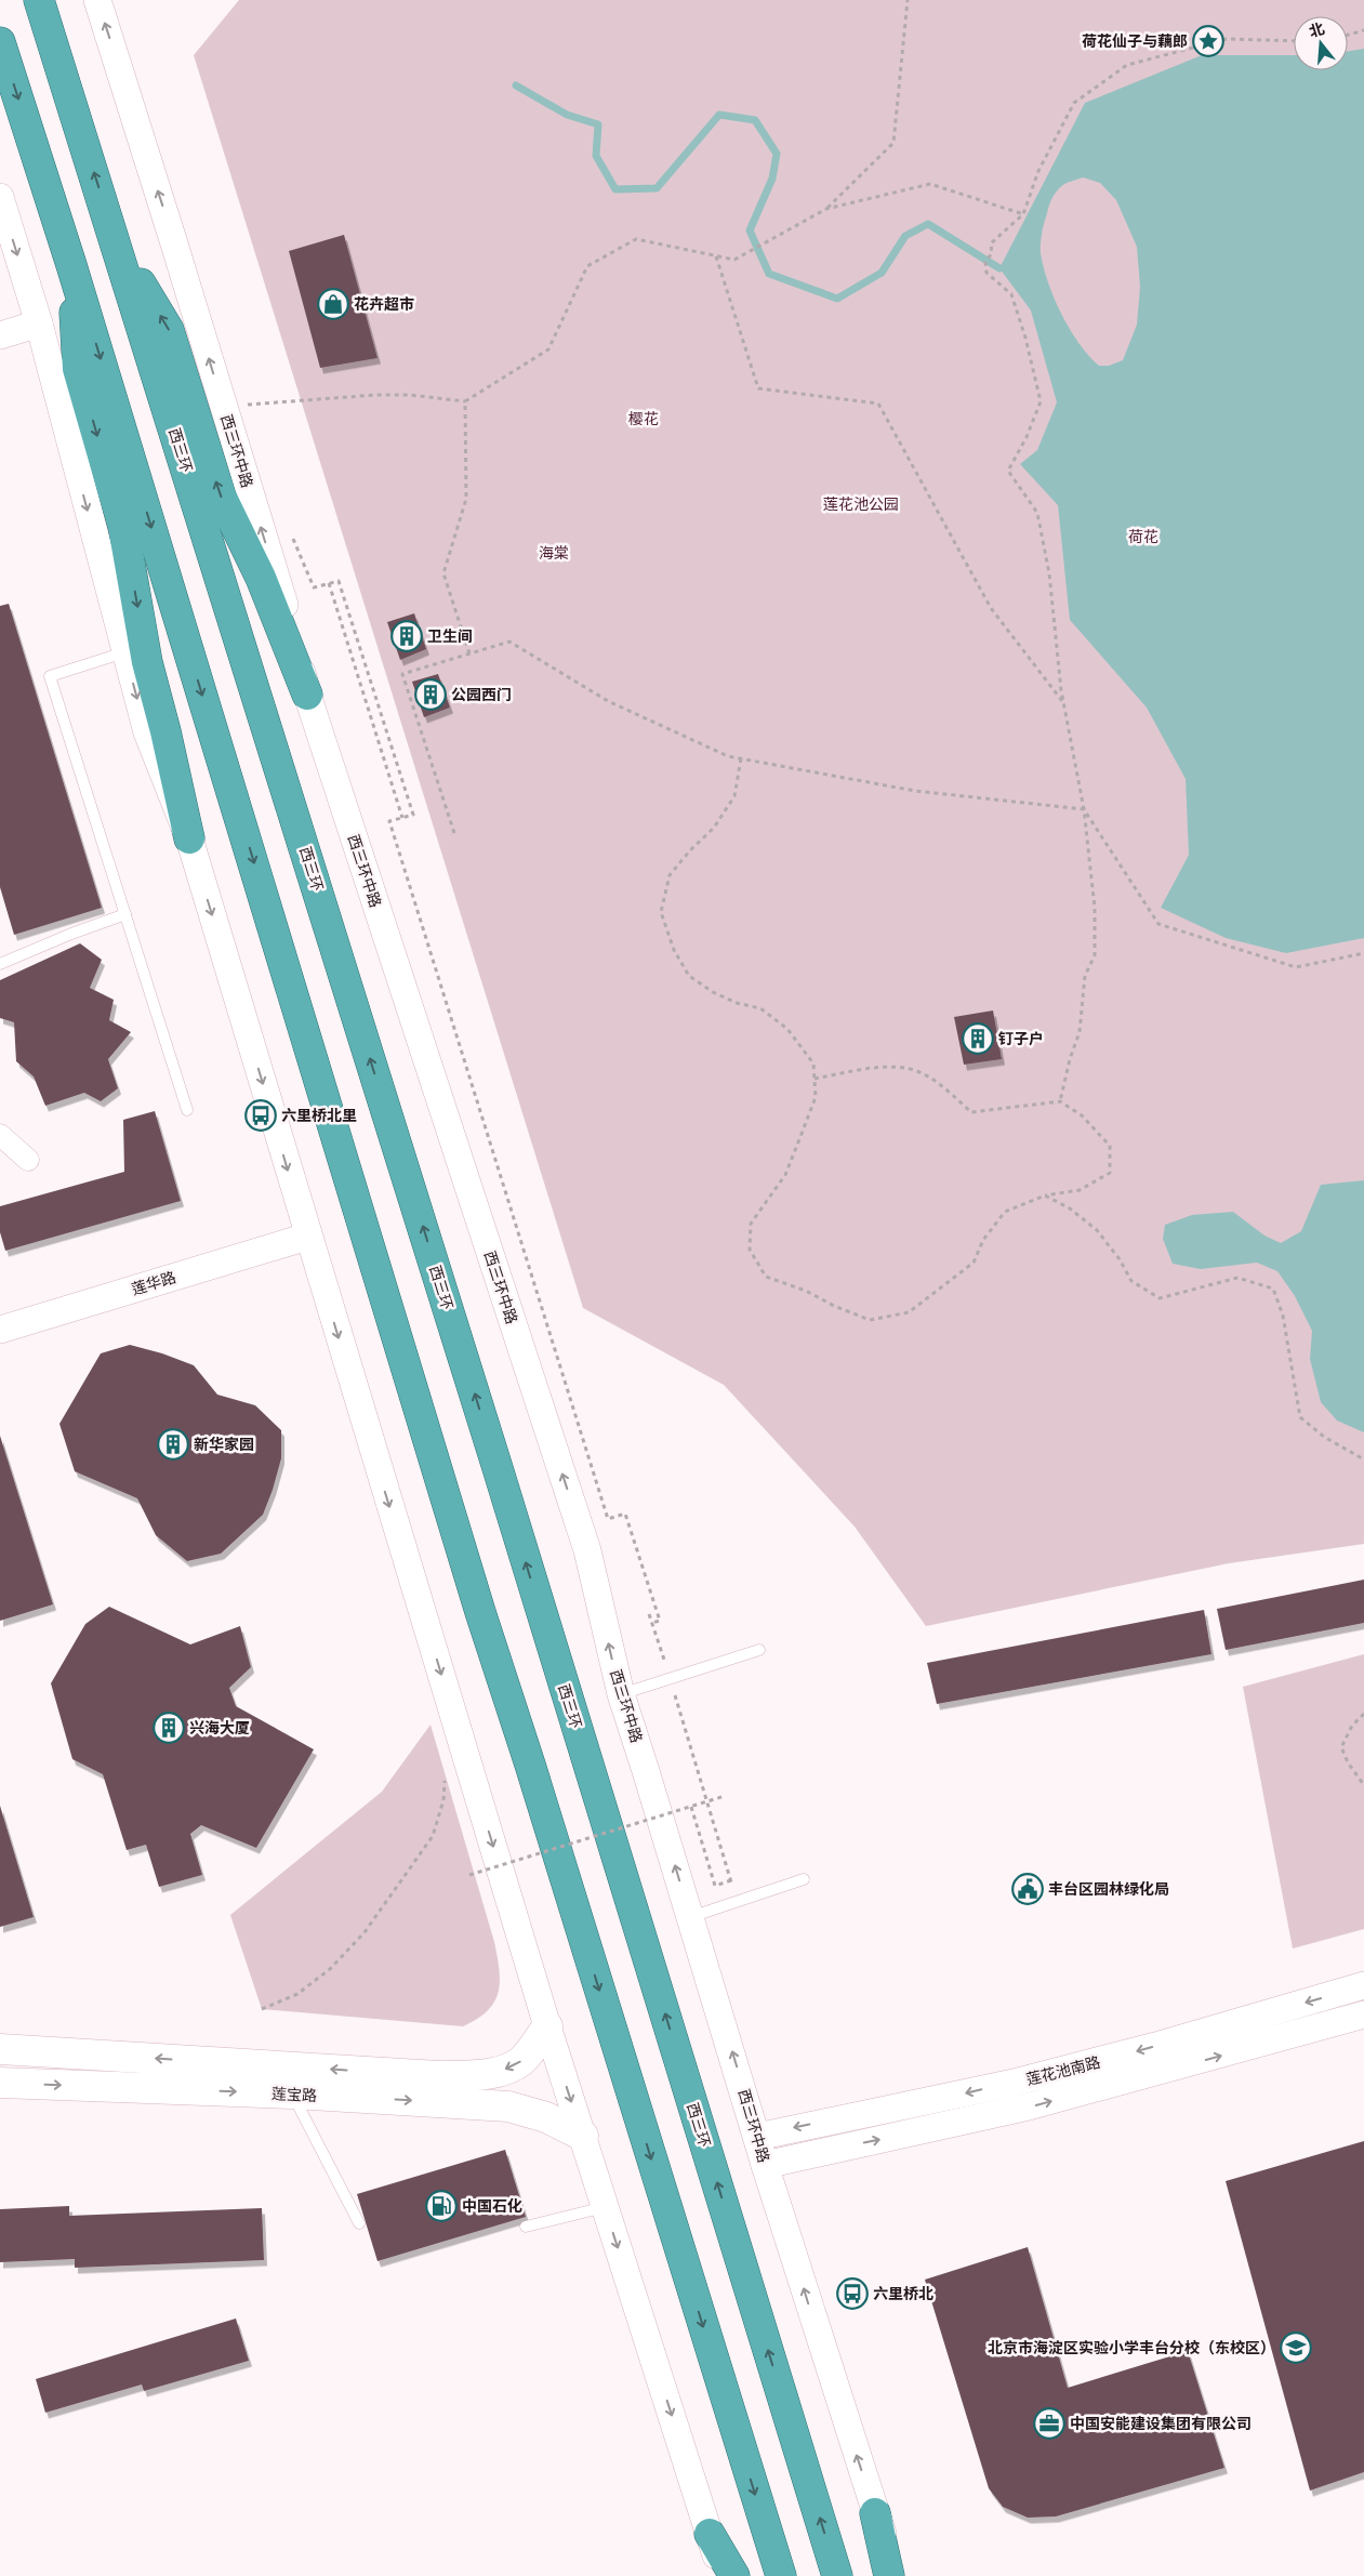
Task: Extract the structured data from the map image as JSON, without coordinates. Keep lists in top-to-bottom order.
{
  "streets": {
    "highway": ["西三环"],
    "main road": ["莲宝路"],
    "street": ["西三环中路", "莲华路", "莲花池南路"]
  },
  "crossings": [
    ["西三环中路", "莲花池南路"]
  ],
  "parks": [
    "樱花",
    "莲花池公园",
    "荷花",
    "海棠"
  ],
  "places": {
    "place": ["荷花仙子与藕郎"],
    "shop": ["花卉超市"],
    "building": [
      "卫生间",
      "公园西门",
      "钉子户",
      "新华家园",
      "兴海大厦"
    ],
    "bus stop": ["六里桥北里", "六里桥北"],
    "public building": ["丰台区园林绿化局"],
    "fuel station": ["中国石化"],
    "school or university": ["北京市海淀区实验小学丰台分校（东校区）"],
    "office": ["中国安能建设集团有限公司"]
  },
  "north": "top"
}
